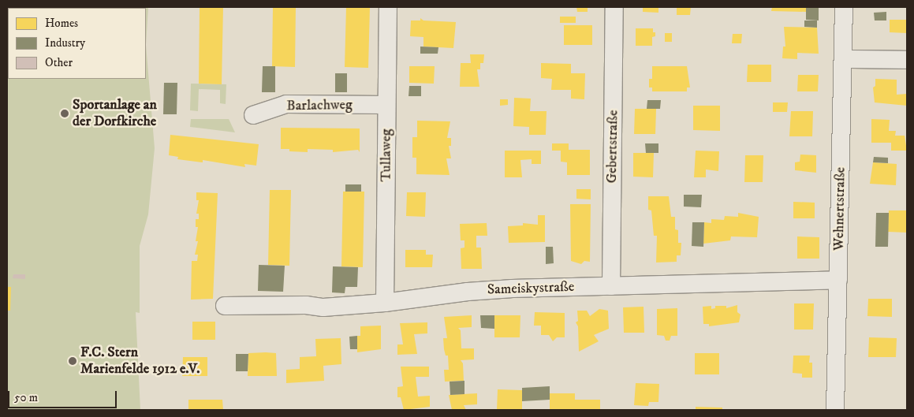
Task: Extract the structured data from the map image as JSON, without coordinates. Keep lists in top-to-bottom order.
{
  "streets": {
    "street": [
      "Barlachweg",
      "Gebertstraße",
      "Tullaweg",
      "Wehnertstraße",
      "Sameiskystraße"
    ]
  },
  "crossings": [
    ["Barlachweg", "Tullaweg"],
    ["Gebertstraße", "Sameiskystraße"],
    ["Tullaweg", "Sameiskystraße"],
    ["Wehnertstraße", "Sameiskystraße"]
  ],
  "places": ["Sportanlage an der Dorfkirche", "F.C. Stern Marienfelde 1912 e.V."],
  "legend": ["Homes", "Industry", "Other"],
  "scale_bar": "50 m"
}
